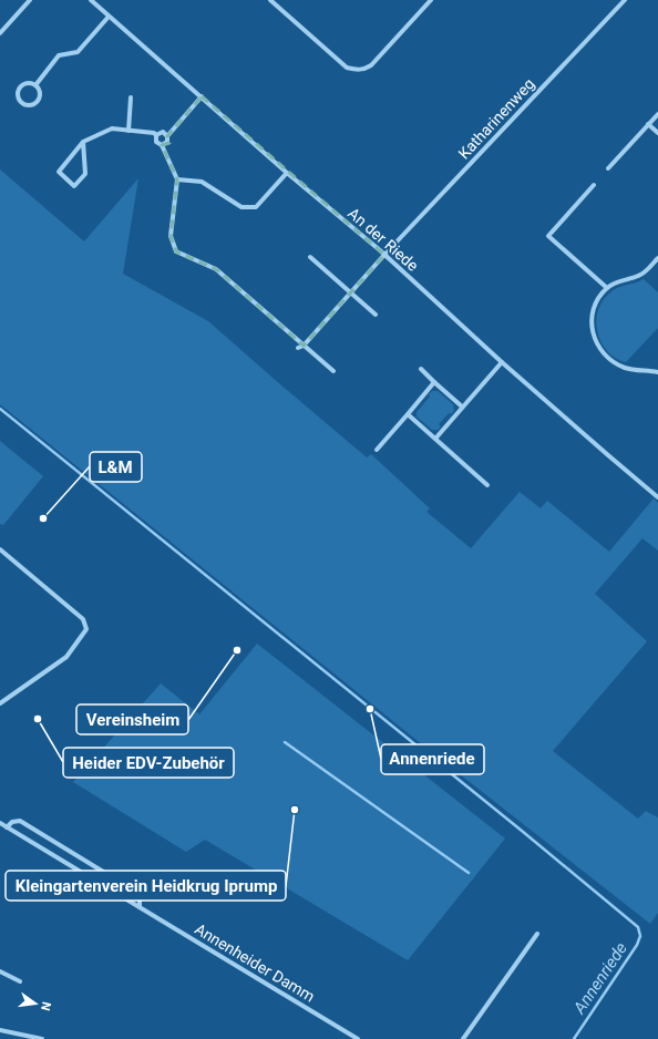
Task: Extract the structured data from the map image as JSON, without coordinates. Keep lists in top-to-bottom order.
{
  "streets": {
    "street": ["Katharinenweg", "An der Riede", "Annenheider Damm"]
  },
  "crossings": [
    ["Katharinenweg", "An der Riede"]
  ],
  "water": ["Annenriede"],
  "places": [
    "L&M",
    "Vereinsheim",
    "Annenriede",
    "Heider EDV-Zubehör",
    "Kleingartenverein Heidkrug Iprump"
  ],
  "north": "right"
}
